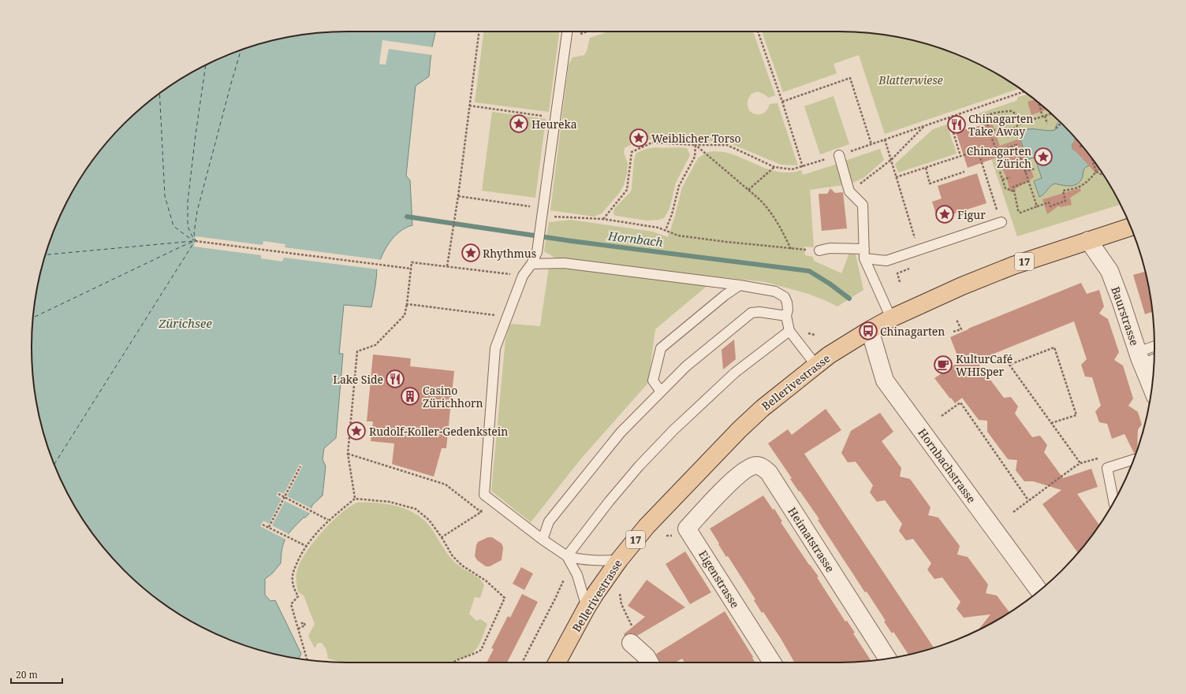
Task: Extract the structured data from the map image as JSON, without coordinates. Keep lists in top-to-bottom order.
{
  "streets": {
    "main road": ["17", "Bellerivestrasse"],
    "street": [
      "Baurstrasse",
      "Hornbachstrasse",
      "Heimatstrasse",
      "Eigenstrasse"
    ]
  },
  "crossings": [
    ["Baurstrasse", "Bellerivestrasse"],
    ["Bellerivestrasse", "Hornbachstrasse"],
    ["Heimatstrasse", "Eigenstrasse"]
  ],
  "water": ["Hornbach", "Zürichsee"],
  "parks": ["Blatterwiese"],
  "places": {
    "place": [
      "Heureka",
      "Weiblicher Torso",
      "Chinagarten Zürich",
      "Figur",
      "Rhythmus",
      "Rudolf-Koller-Gedenkstein"
    ],
    "restaurant": ["Chinagarten Take Away", "Lake Side"],
    "bus stop": ["Chinagarten"],
    "cafe": ["KulturCafé WHISper"],
    "building": ["Casino Zürichhorn"]
  },
  "scale_bar": "20 m"
}
